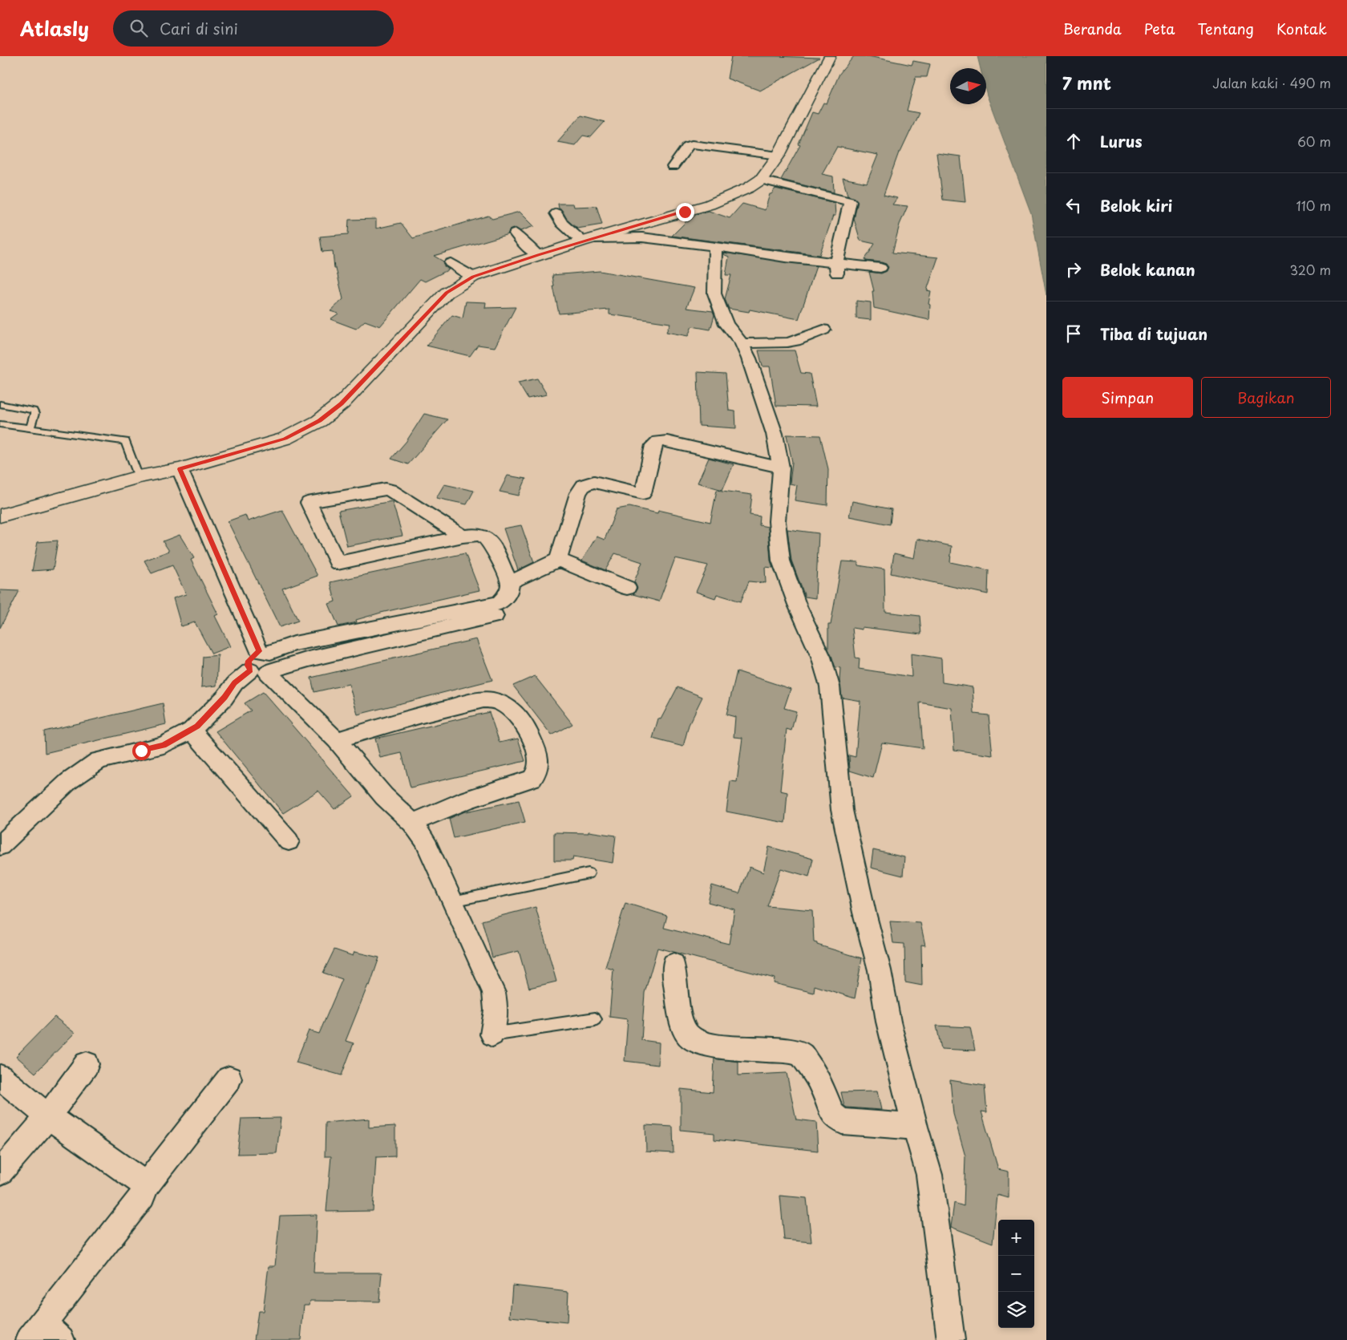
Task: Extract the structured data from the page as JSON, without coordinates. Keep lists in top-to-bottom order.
{
  "north": "right",
  "page": {
    "header": "Atlasly",
    "search": "Cari di sini",
    "nav": [
      "Beranda",
      "Peta",
      "Tentang",
      "Kontak"
    ],
    "heading": ["7 mnt", "Jalan kaki · 490 m"],
    "list": [
      ["Lurus", "60 m"],
      ["Belok kiri", "110 m"],
      ["Belok kanan", "320 m"],
      "Tiba di tujuan"
    ],
    "buttons": ["Simpan", "Bagikan"],
    "map_buttons": ["+", "−"]
  }
}
